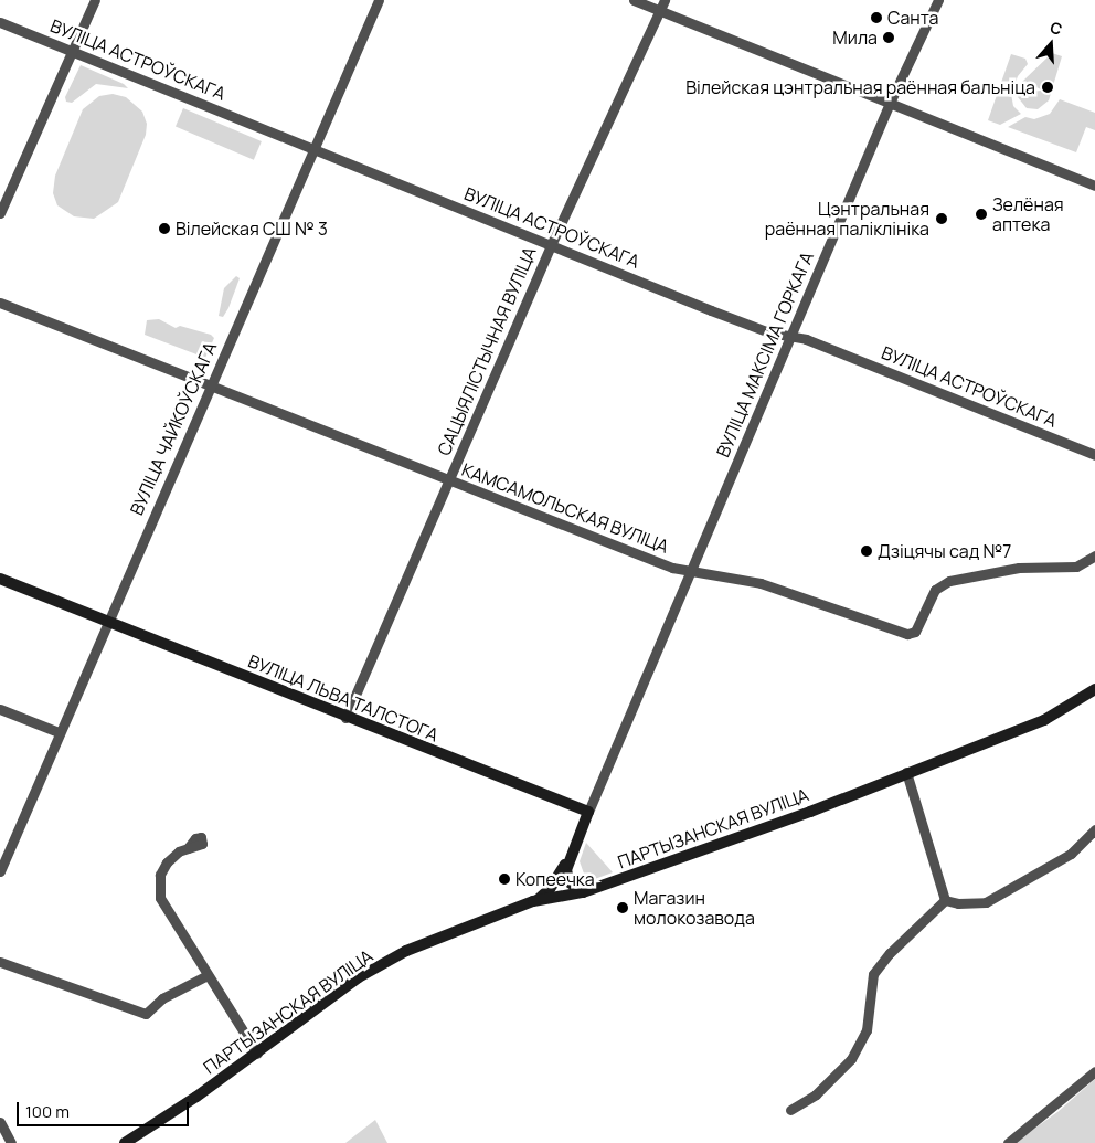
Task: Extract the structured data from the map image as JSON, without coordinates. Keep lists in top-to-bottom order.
{
  "streets": {
    "main road": ["ВУЛІЦА ЛЬВА ТАЛСТОГА", "ПАРТЫЗАНСКАЯ ВУЛІЦА"],
    "street": [
      "ВУЛІЦА АСТРОЎСКАГА",
      "САЦЫЯЛІСТЫЧНАЯ ВУЛІЦА",
      "ВУЛІЦА МАКСІМА ГОРКАГА",
      "ВУЛІЦА ЧАЙКОЎСКАГА",
      "КАМСАМОЛЬСКАЯ ВУЛІЦА"
    ]
  },
  "crossings": [
    ["ВУЛІЦА АСТРОЎСКАГА", "САЦЫЯЛІСТЫЧНАЯ ВУЛІЦА"],
    ["ВУЛІЦА АСТРОЎСКАГА", "ВУЛІЦА МАКСІМА ГОРКАГА"],
    ["ВУЛІЦА АСТРОЎСКАГА", "ВУЛІЦА ЧАЙКОЎСКАГА"],
    ["САЦЫЯЛІСТЫЧНАЯ ВУЛІЦА", "КАМСАМОЛЬСКАЯ ВУЛІЦА"],
    ["САЦЫЯЛІСТЫЧНАЯ ВУЛІЦА", "ВУЛІЦА ЛЬВА ТАЛСТОГА"],
    ["ВУЛІЦА МАКСІМА ГОРКАГА", "КАМСАМОЛЬСКАЯ ВУЛІЦА"],
    ["ВУЛІЦА МАКСІМА ГОРКАГА", "ВУЛІЦА ЛЬВА ТАЛСТОГА"],
    ["ВУЛІЦА ЧАЙКОЎСКАГА", "КАМСАМОЛЬСКАЯ ВУЛІЦА"],
    ["ВУЛІЦА ЧАЙКОЎСКАГА", "ВУЛІЦА ЛЬВА ТАЛСТОГА"]
  ],
  "places": [
    "Санта",
    "Мила",
    "Вілейская цэнтральная раённая бальніца",
    "Зелёная аптека",
    "Цэнтральная раённая паліклініка",
    "Вілейская СШ № 3",
    "Дзіцячы сад №7",
    "Копеечка",
    "Магазин молокозавода"
  ],
  "scale_bar": "100 m",
  "north": "top"
}
